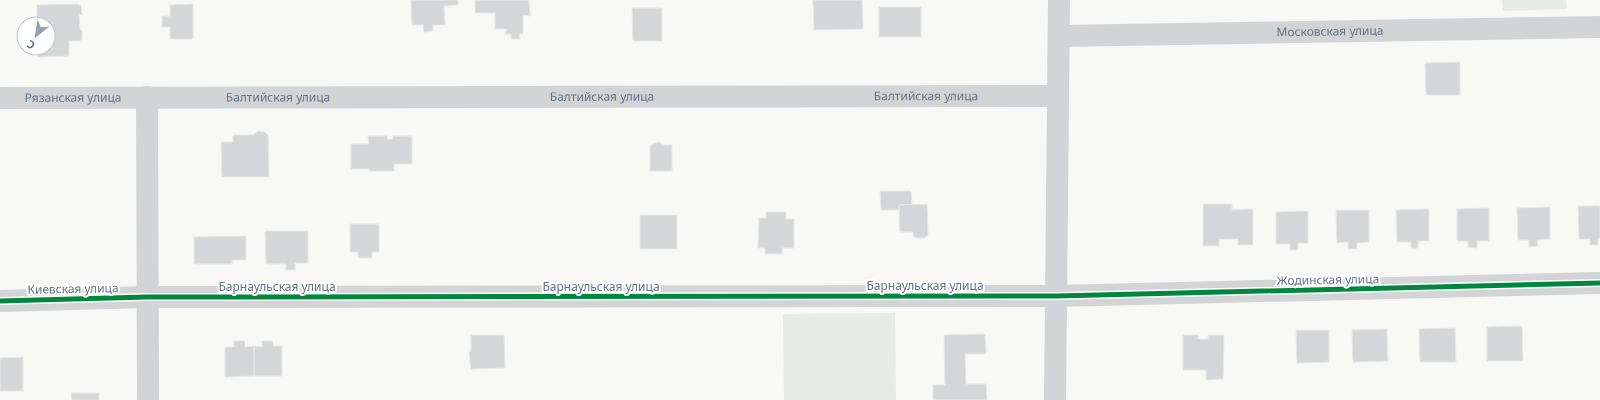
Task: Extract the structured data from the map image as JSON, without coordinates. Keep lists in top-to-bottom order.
{
  "streets": {
    "street": [
      "Московская улица",
      "Балтийская улица",
      "Рязанская улица",
      "Жодинская улица",
      "Барнаульская улица",
      "Киевская улица"
    ]
  },
  "crossings": [
    ["Балтийская улица", "Рязанская улица"],
    ["Жодинская улица", "Барнаульская улица"],
    ["Барнаульская улица", "Киевская улица"]
  ],
  "north": "bottom left"
}
